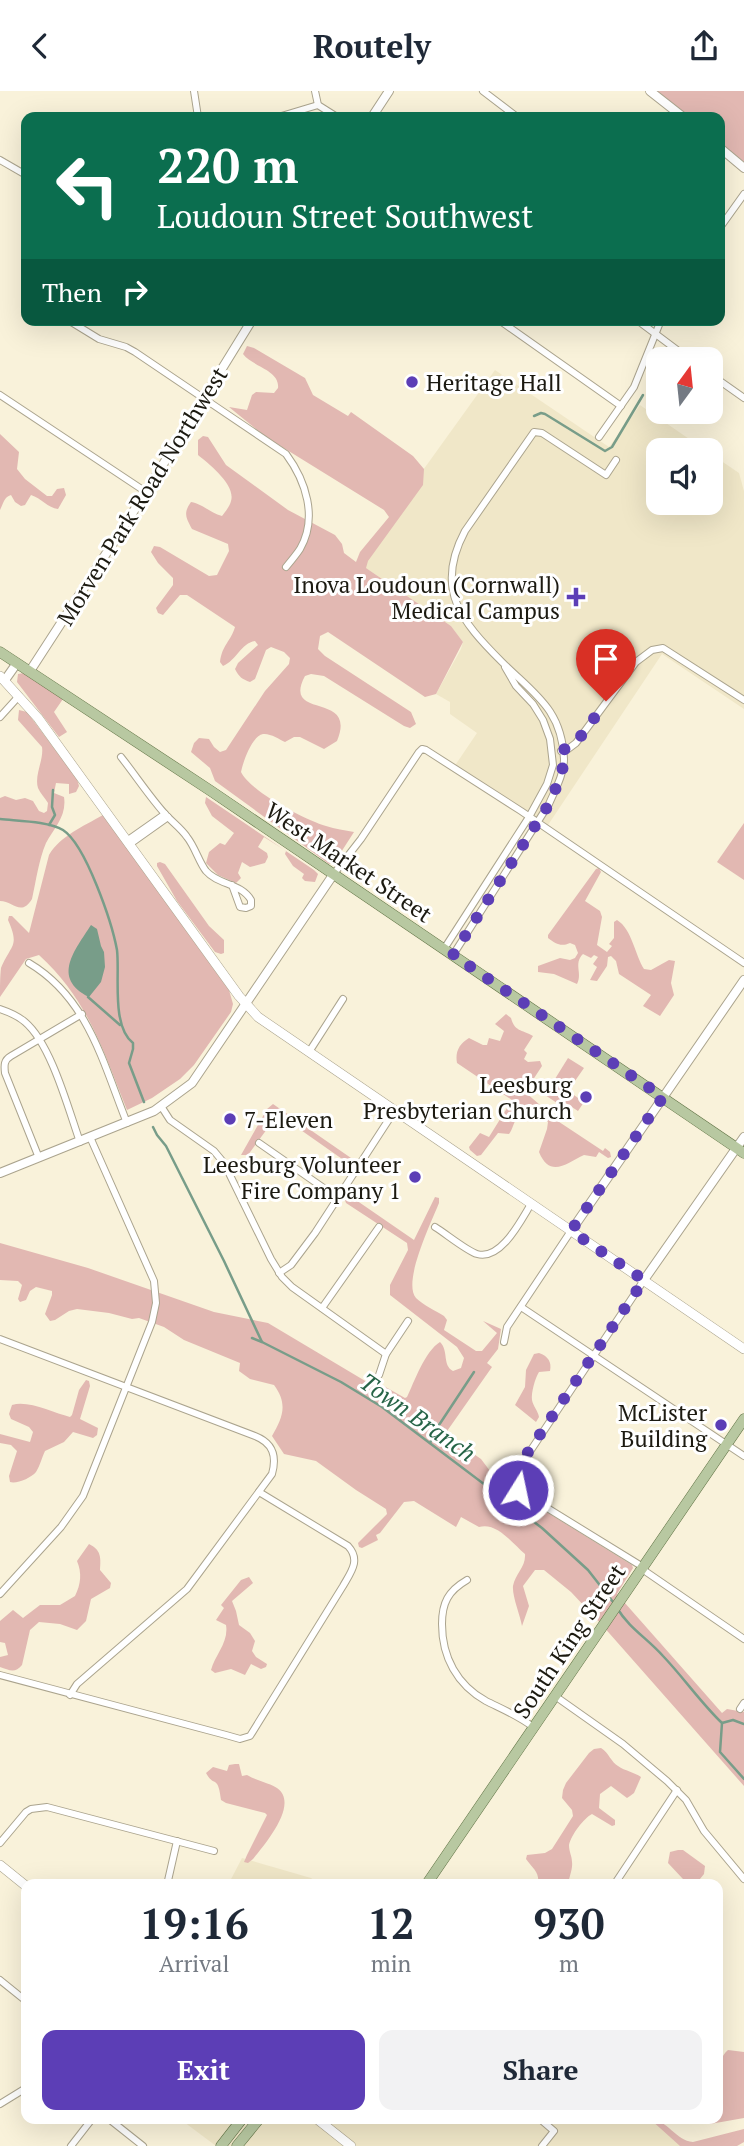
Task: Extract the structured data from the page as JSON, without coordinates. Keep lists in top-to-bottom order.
{
  "streets": {
    "main road": ["West Market Street", "South King Street"],
    "street": ["Morven Park Road Northwest"]
  },
  "crossings": [
    ["Morven Park Road Northwest", "West Market Street"]
  ],
  "water": ["Town Branch"],
  "places": {
    "other": [
      "Heritage Hall",
      "Leesburg Presbyterian Church",
      "7-Eleven",
      "Leesburg Volunteer Fire Company 1",
      "McLister Building"
    ],
    "health": ["Inova Loudoun (Cornwall) Medical Campus"]
  },
  "north": "top",
  "page": {
    "header": "Routely",
    "turn": ["220 m", "Loudoun Street Southwest"],
    "then": "Then",
    "eta": [
      "19:16",
      "Arrival",
      "12",
      "min",
      "930",
      "m"
    ],
    "buttons": ["Exit", "Share"]
  }
}
